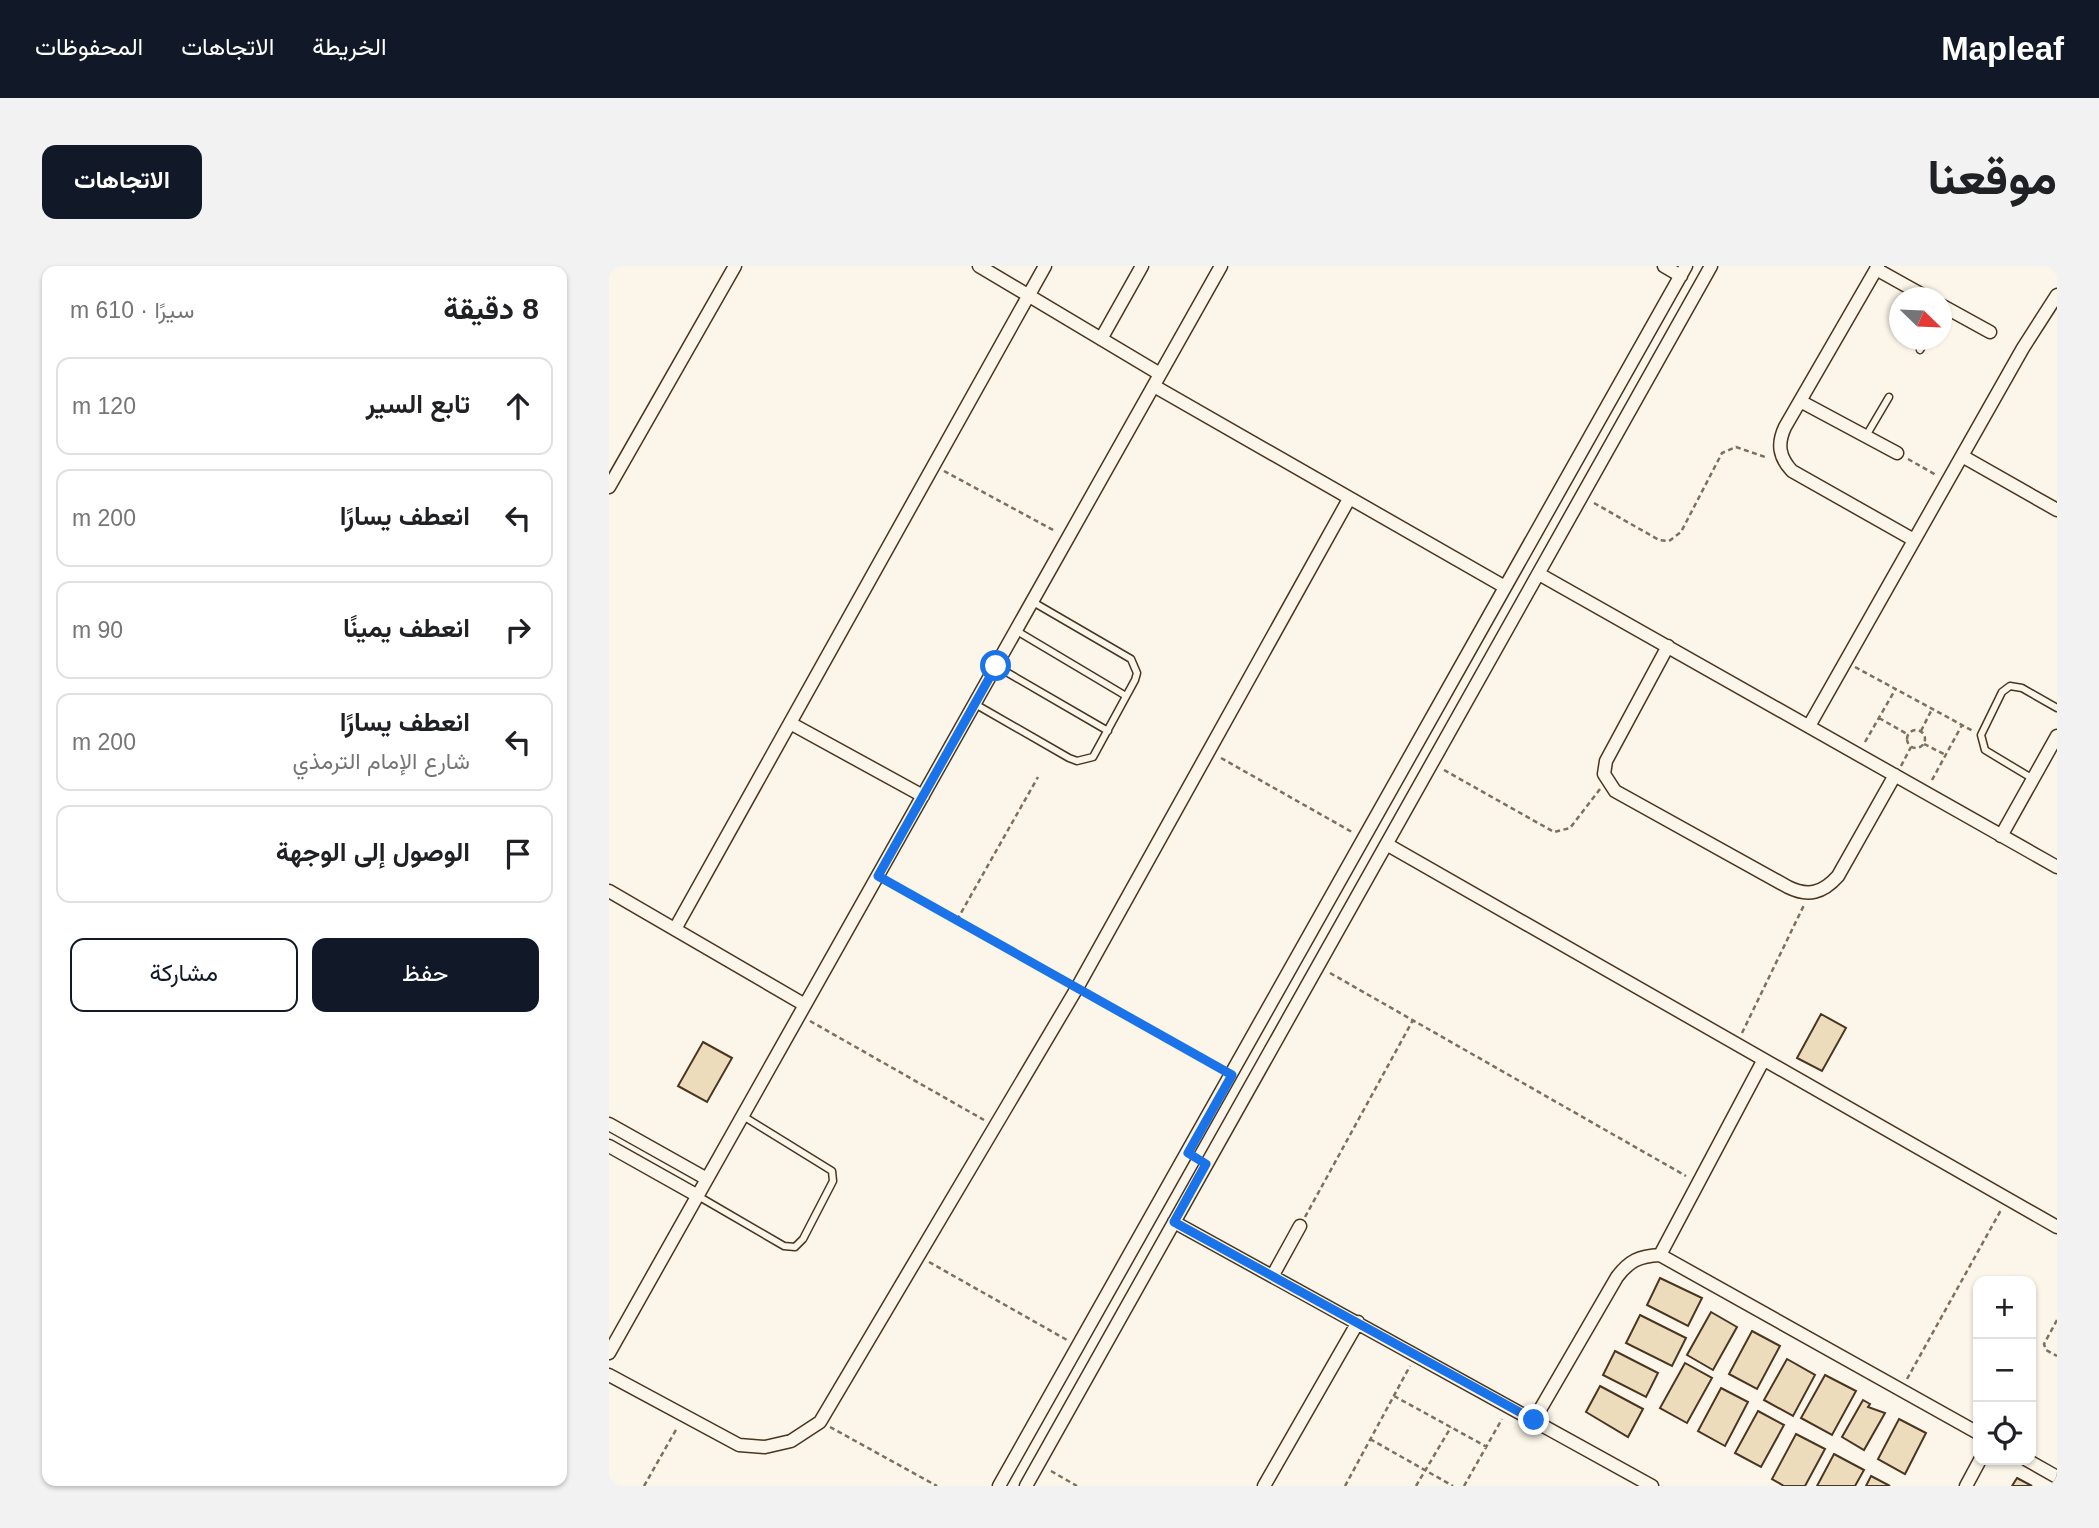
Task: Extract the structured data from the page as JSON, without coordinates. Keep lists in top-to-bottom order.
{
  "north": "bottom right",
  "page": {
    "header": "Mapleaf",
    "nav": ["الخريطة", "الاتجاهات", "المحفوظات"],
    "title": "موقعنا",
    "buttons": [
      "الاتجاهات",
      ["حفظ", "مشاركة"]
    ],
    "heading": ["8 دقيقة", "سيرًا · 610 m"],
    "list": [
      ["تابع السير", "120 m"],
      ["انعطف يسارًا", "200 m"],
      ["انعطف يمينًا", "90 m"],
      ["انعطف يسارًا", "شارع الإمام الترمذي", "200 m"],
      "الوصول إلى الوجهة"
    ],
    "map_buttons": ["+", "−"]
  }
}
